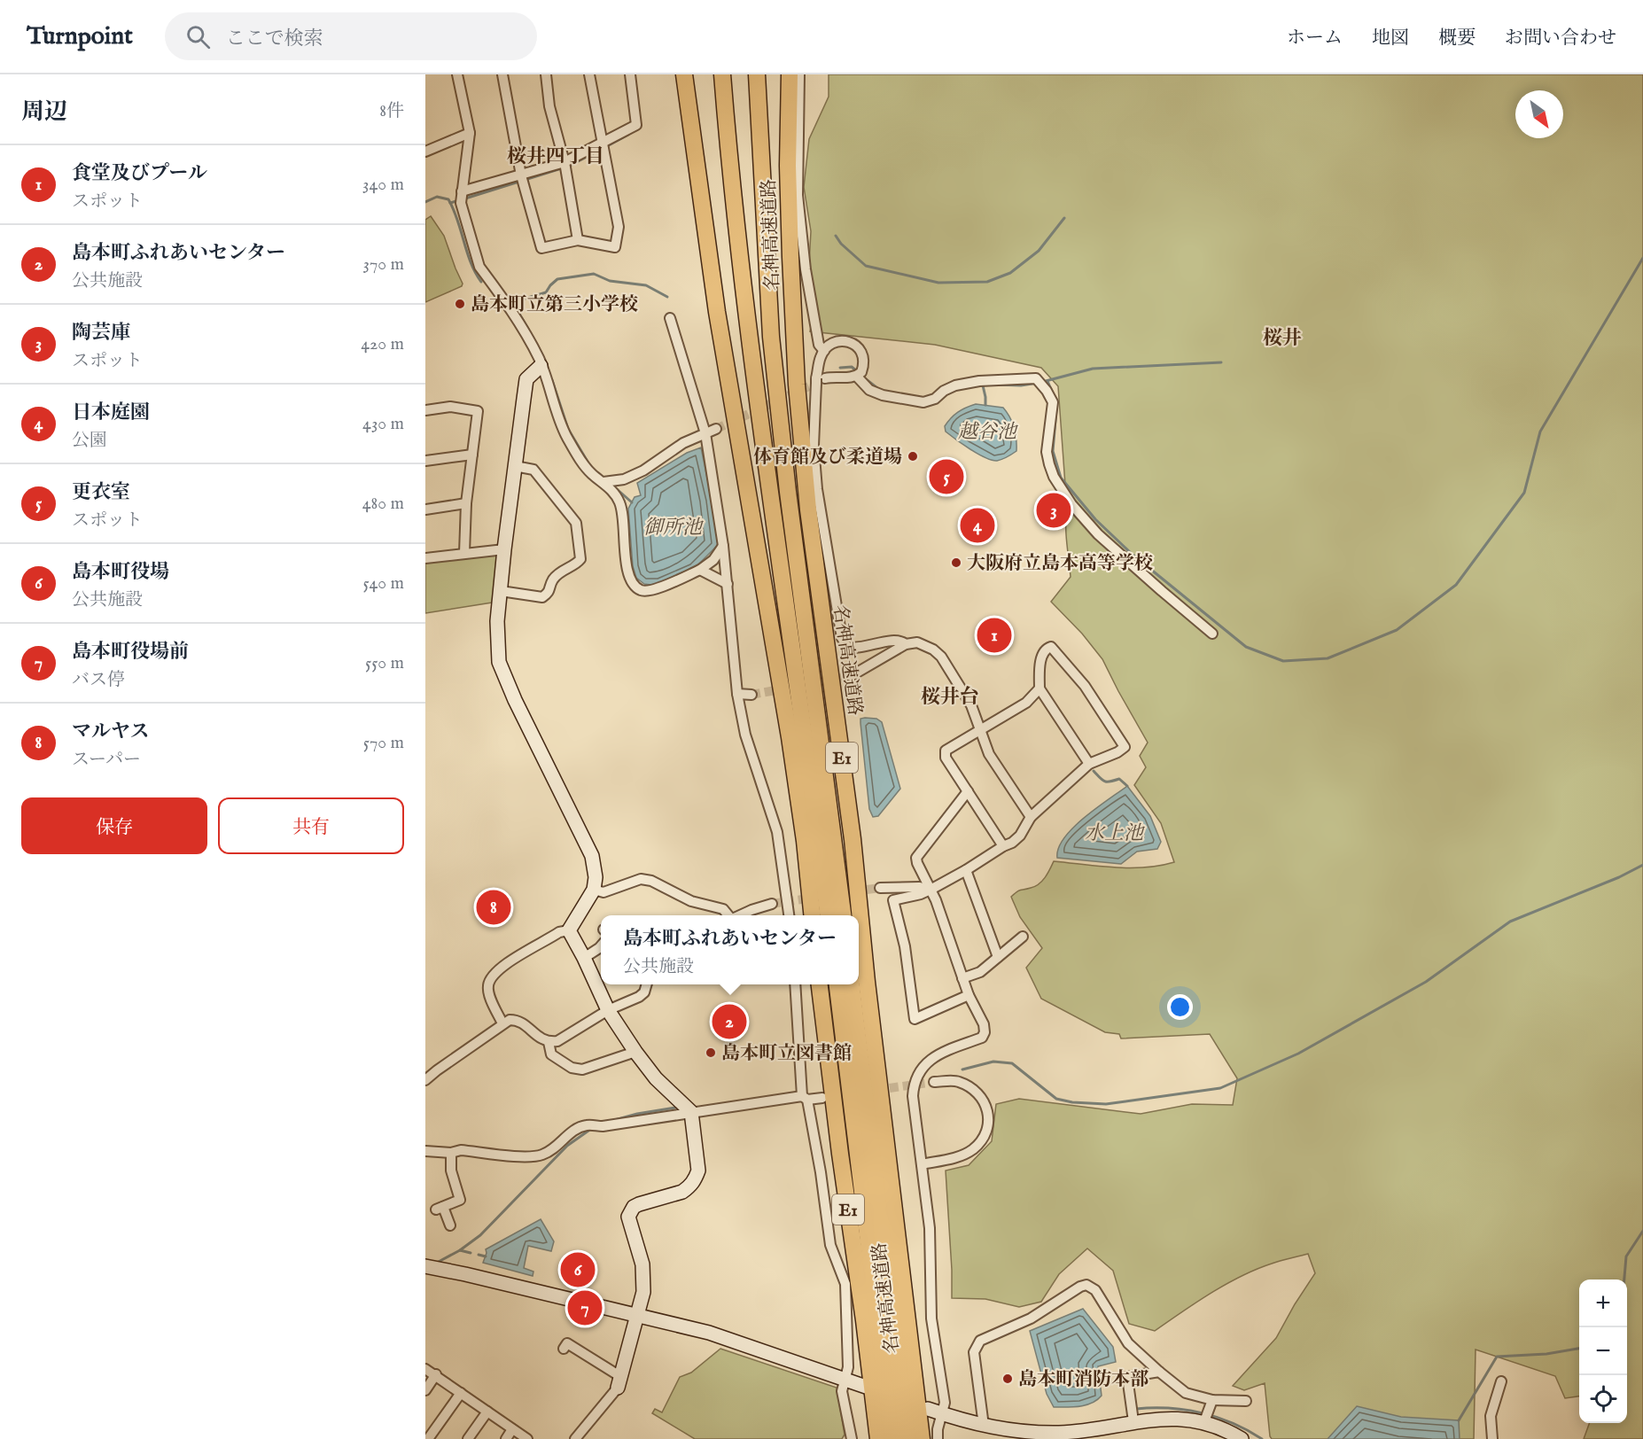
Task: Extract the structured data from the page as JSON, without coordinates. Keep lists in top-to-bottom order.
{
  "streets": {
    "highway": ["名神高速道路", "E1"]
  },
  "districts": ["桜井四丁目", "桜井", "桜井台"],
  "water": ["越谷池", "御所池", "水上池"],
  "places": [
    "島本町立第三小学校",
    "体育館及び柔道場",
    "大阪府立島本高等学校",
    "島本町立図書館",
    "島本町消防本部"
  ],
  "north": "bottom right",
  "page": {
    "header": "Turnpoint",
    "search": "ここで検索",
    "nav": [
      "ホーム",
      "地図",
      "概要",
      "お問い合わせ"
    ],
    "heading": ["周辺", "8件"],
    "list": [
      {
        "mark": "1",
        "name": "食堂及びプール",
        "note": "スポット",
        "value": "340 m"
      },
      {
        "mark": "2",
        "name": "島本町ふれあいセンター",
        "note": "公共施設",
        "value": "370 m"
      },
      {
        "mark": "3",
        "name": "陶芸庫",
        "note": "スポット",
        "value": "420 m"
      },
      {
        "mark": "4",
        "name": "日本庭園",
        "note": "公園",
        "value": "430 m"
      },
      {
        "mark": "5",
        "name": "更衣室",
        "note": "スポット",
        "value": "480 m"
      },
      {
        "mark": "6",
        "name": "島本町役場",
        "note": "公共施設",
        "value": "540 m"
      },
      {
        "mark": "7",
        "name": "島本町役場前",
        "note": "バス停",
        "value": "550 m"
      },
      {
        "mark": "8",
        "name": "マルヤス",
        "note": "スーパー",
        "value": "570 m"
      }
    ],
    "pins": [
      "5",
      "3",
      "4",
      "1",
      "8",
      "2",
      "6",
      "7"
    ],
    "buttons": ["保存", "共有"],
    "popup": ["島本町ふれあいセンター", "公共施設"],
    "map_buttons": ["+", "−"]
  }
}
